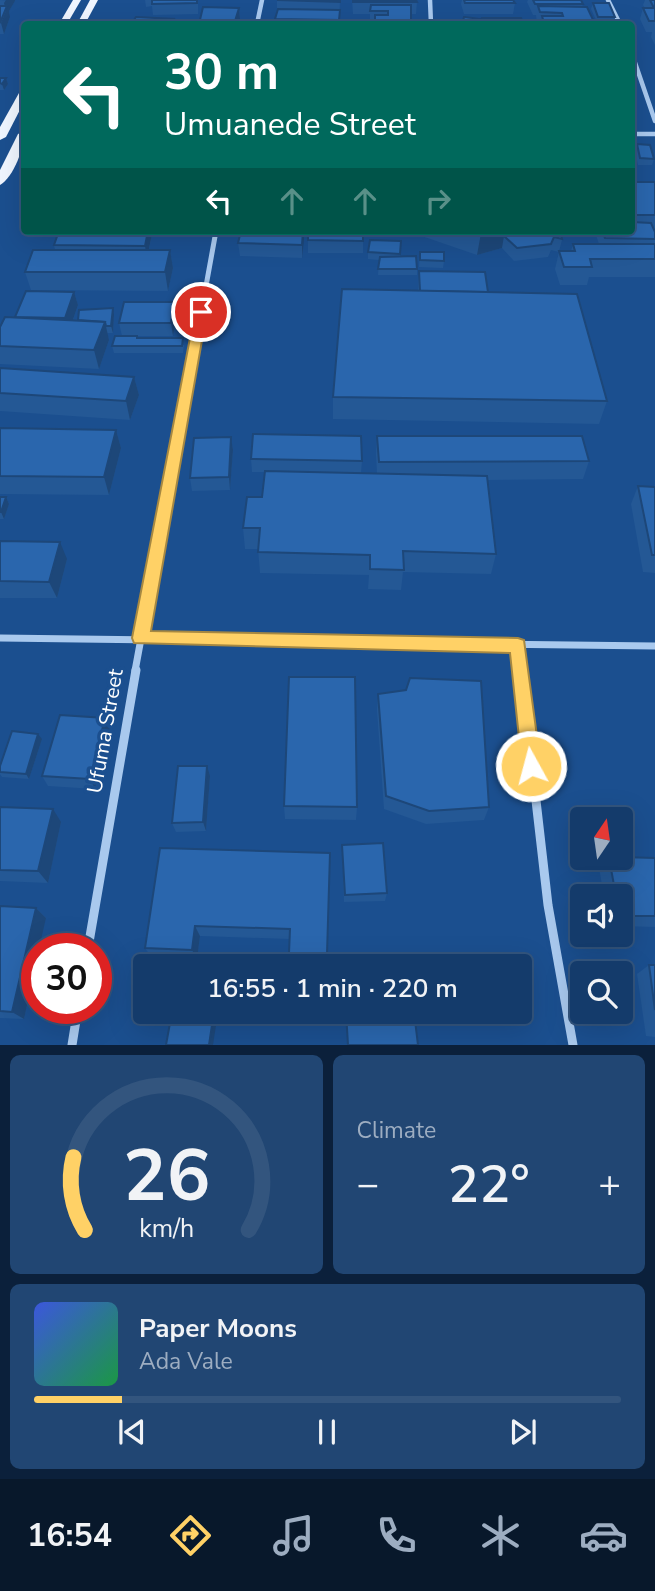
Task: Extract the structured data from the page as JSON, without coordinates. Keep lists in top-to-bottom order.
{
  "streets": {
    "street": ["Ufuma Street"]
  },
  "north": "top",
  "page": {
    "turn": ["30 m", "Umuanede Street"],
    "limit": "30",
    "trip": "16:55 · 1 min · 220 m",
    "tile": "Climate",
    "heat": ["−", "22°", "+"],
    "song": ["Paper Moons", "Ada Vale"],
    "tabs": "16:54",
    "gauge": ["26", "km/h"]
  }
}
